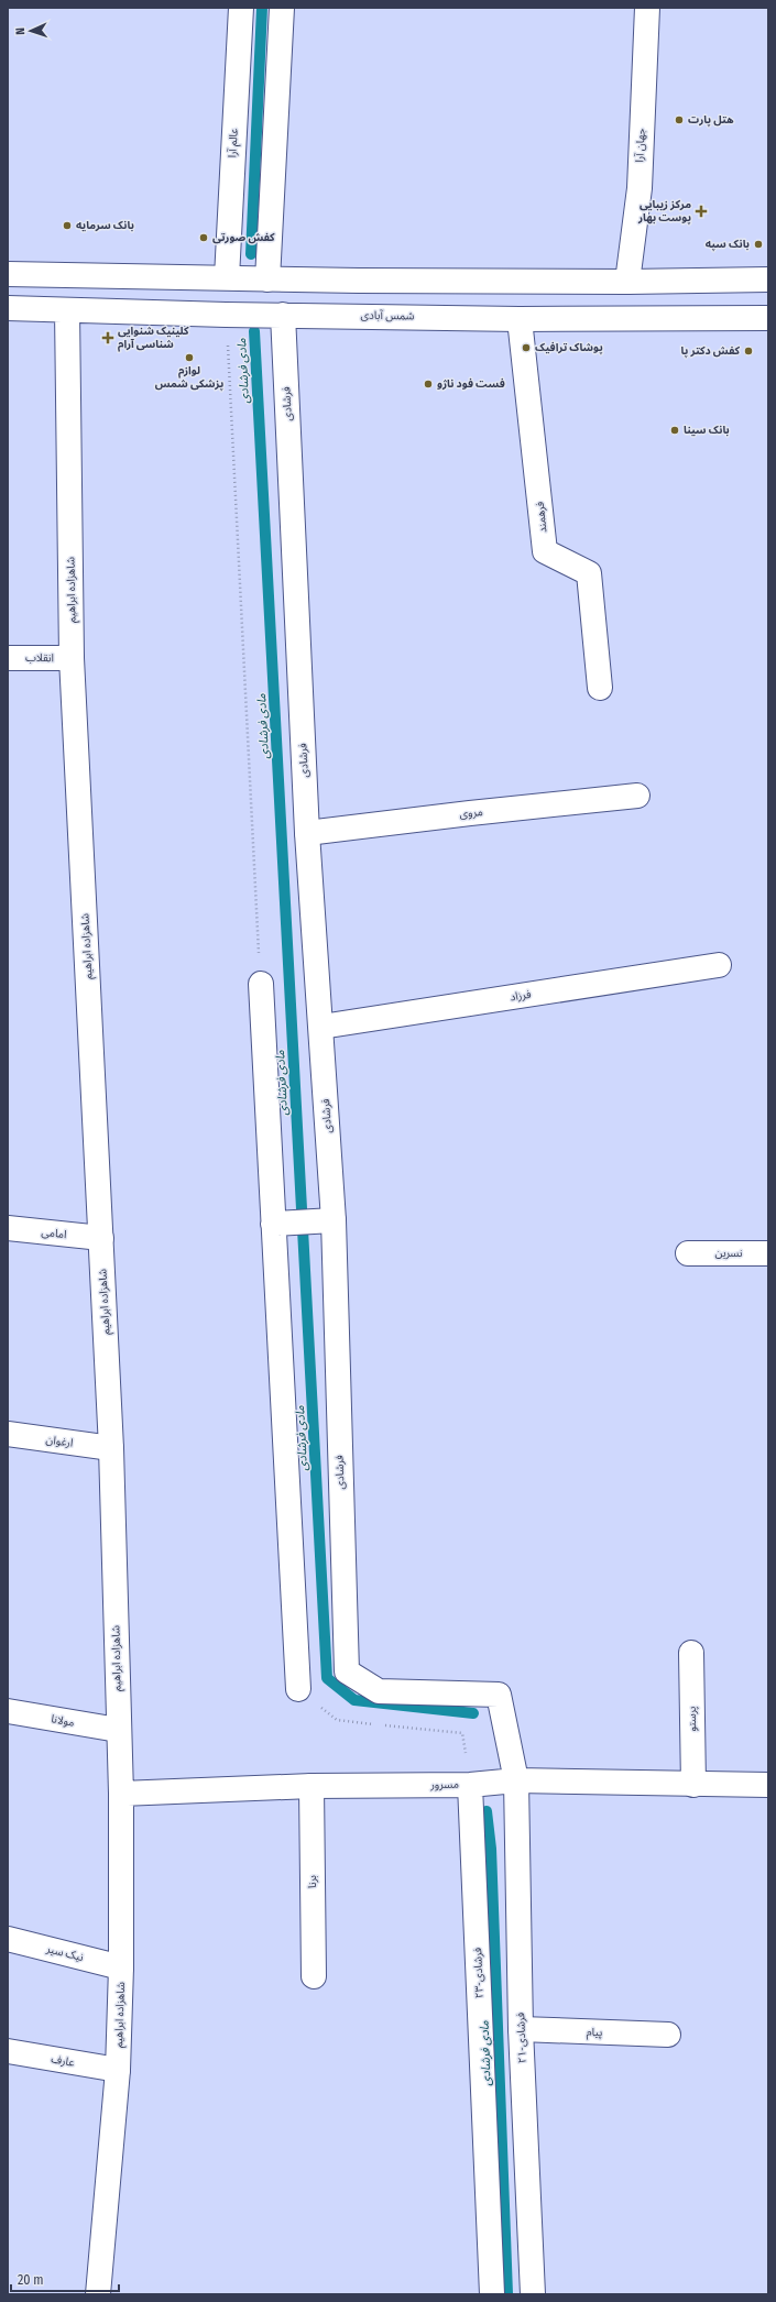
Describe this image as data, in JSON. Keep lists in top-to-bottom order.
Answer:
{
  "streets": {
    "street": [
      "عالم آرا",
      "جهان آرا",
      "شمس آبادی",
      "فرشادی",
      "فرهمند",
      "شاهزاده ابراهیم",
      "انقلاب",
      "مروی",
      "فرزاد",
      "امامی",
      "نسرین",
      "ارغوان",
      "پرستو",
      "مولانا",
      "مسرور",
      "برنا",
      "نیک سیر",
      "۲۳-فرشادی",
      "پیام",
      "۲۱-فرشادی",
      "عارف"
    ]
  },
  "crossings": [
    ["شمس آبادی", "فرشادی"],
    ["شمس آبادی", "فرهمند"],
    ["شمس آبادی", "شاهزاده ابراهیم"],
    ["فرشادی", "مروی"],
    ["فرشادی", "فرزاد"],
    ["فرشادی", "مسرور"],
    ["فرشادی", "۲۱-فرشادی"],
    ["شاهزاده ابراهیم", "انقلاب"],
    ["شاهزاده ابراهیم", "امامی"],
    ["شاهزاده ابراهیم", "ارغوان"],
    ["شاهزاده ابراهیم", "مولانا"],
    ["شاهزاده ابراهیم", "مسرور"],
    ["شاهزاده ابراهیم", "نیک سیر"],
    ["شاهزاده ابراهیم", "عارف"],
    ["پرستو", "مسرور"],
    ["مسرور", "برنا"],
    ["مسرور", "۲۳-فرشادی"],
    ["مسرور", "۲۱-فرشادی"],
    ["پیام", "۲۱-فرشادی"]
  ],
  "water": ["مادی فرشادی"],
  "places": {
    "other": [
      "هتل پارت",
      "بانک سرمایه",
      "کفش صورتی",
      "بانک سپه",
      "پوشاک ترافیک",
      "کفش دکتر پا",
      "لوازم پزشکی شمس",
      "فست فود ناژو",
      "بانک سینا"
    ],
    "health": ["مرکز زیبایی پوست بهار", "کلینیک شنوایی شناسی آرام"]
  },
  "scale_bar": "20 m",
  "north": "left"
}
